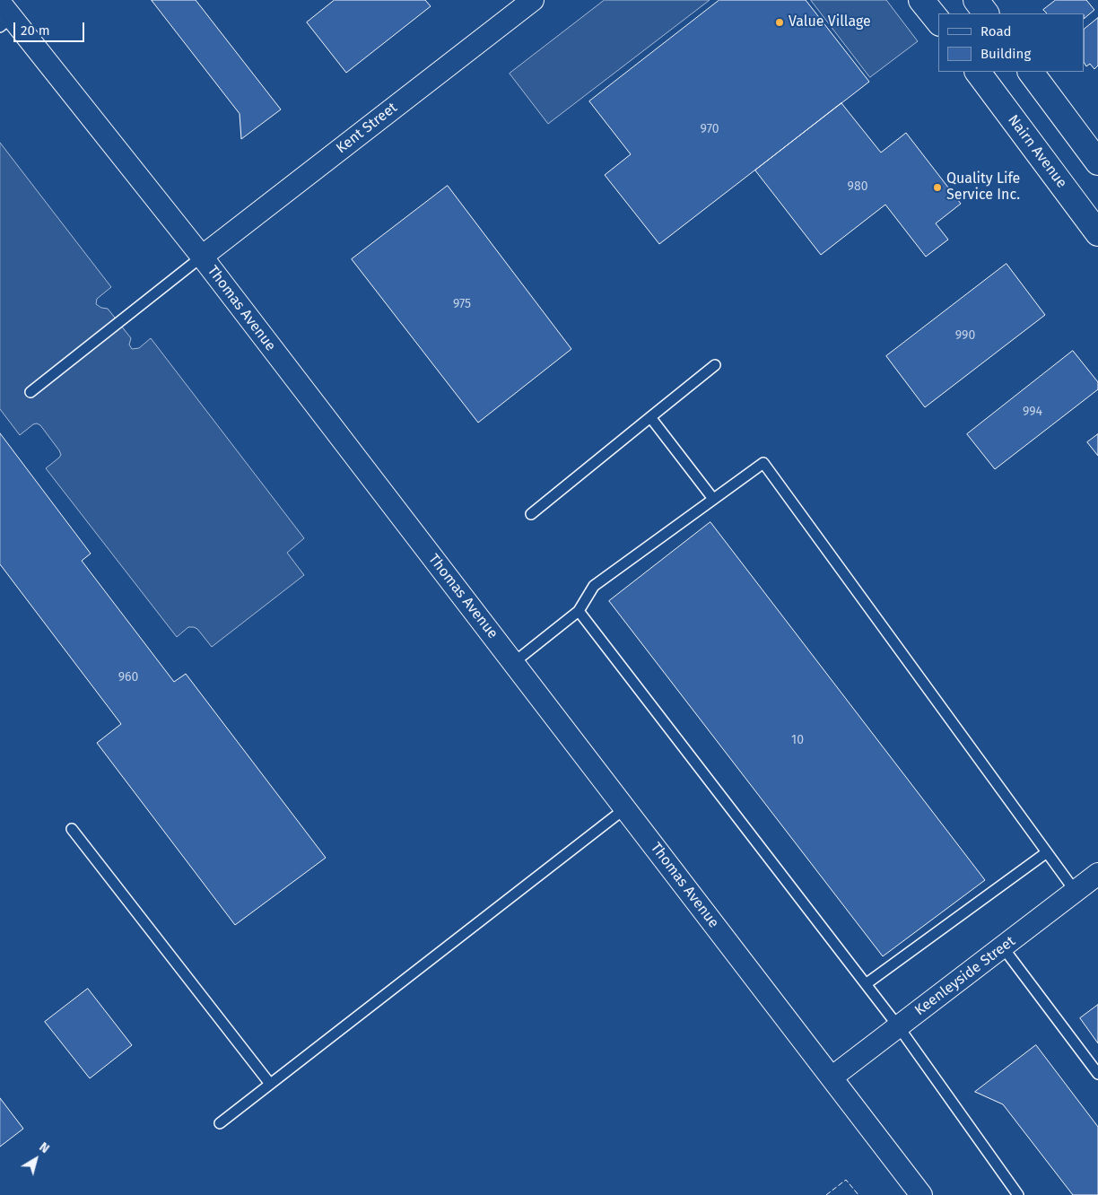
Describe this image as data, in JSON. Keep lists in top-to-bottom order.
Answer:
{
  "streets": {
    "main road": ["Nairn Avenue"],
    "street": ["Kent Street", "Thomas Avenue", "Keenleyside Street"]
  },
  "crossings": [
    ["Kent Street", "Thomas Avenue"],
    ["Thomas Avenue", "Keenleyside Street"]
  ],
  "places": ["Value Village", "Quality Life Service Inc."],
  "house_numbers": [
    "970",
    "980",
    "975",
    "990",
    "994",
    "960",
    "10"
  ],
  "legend": ["Road", "Building"],
  "scale_bar": "20 m",
  "north": "top right"
}
